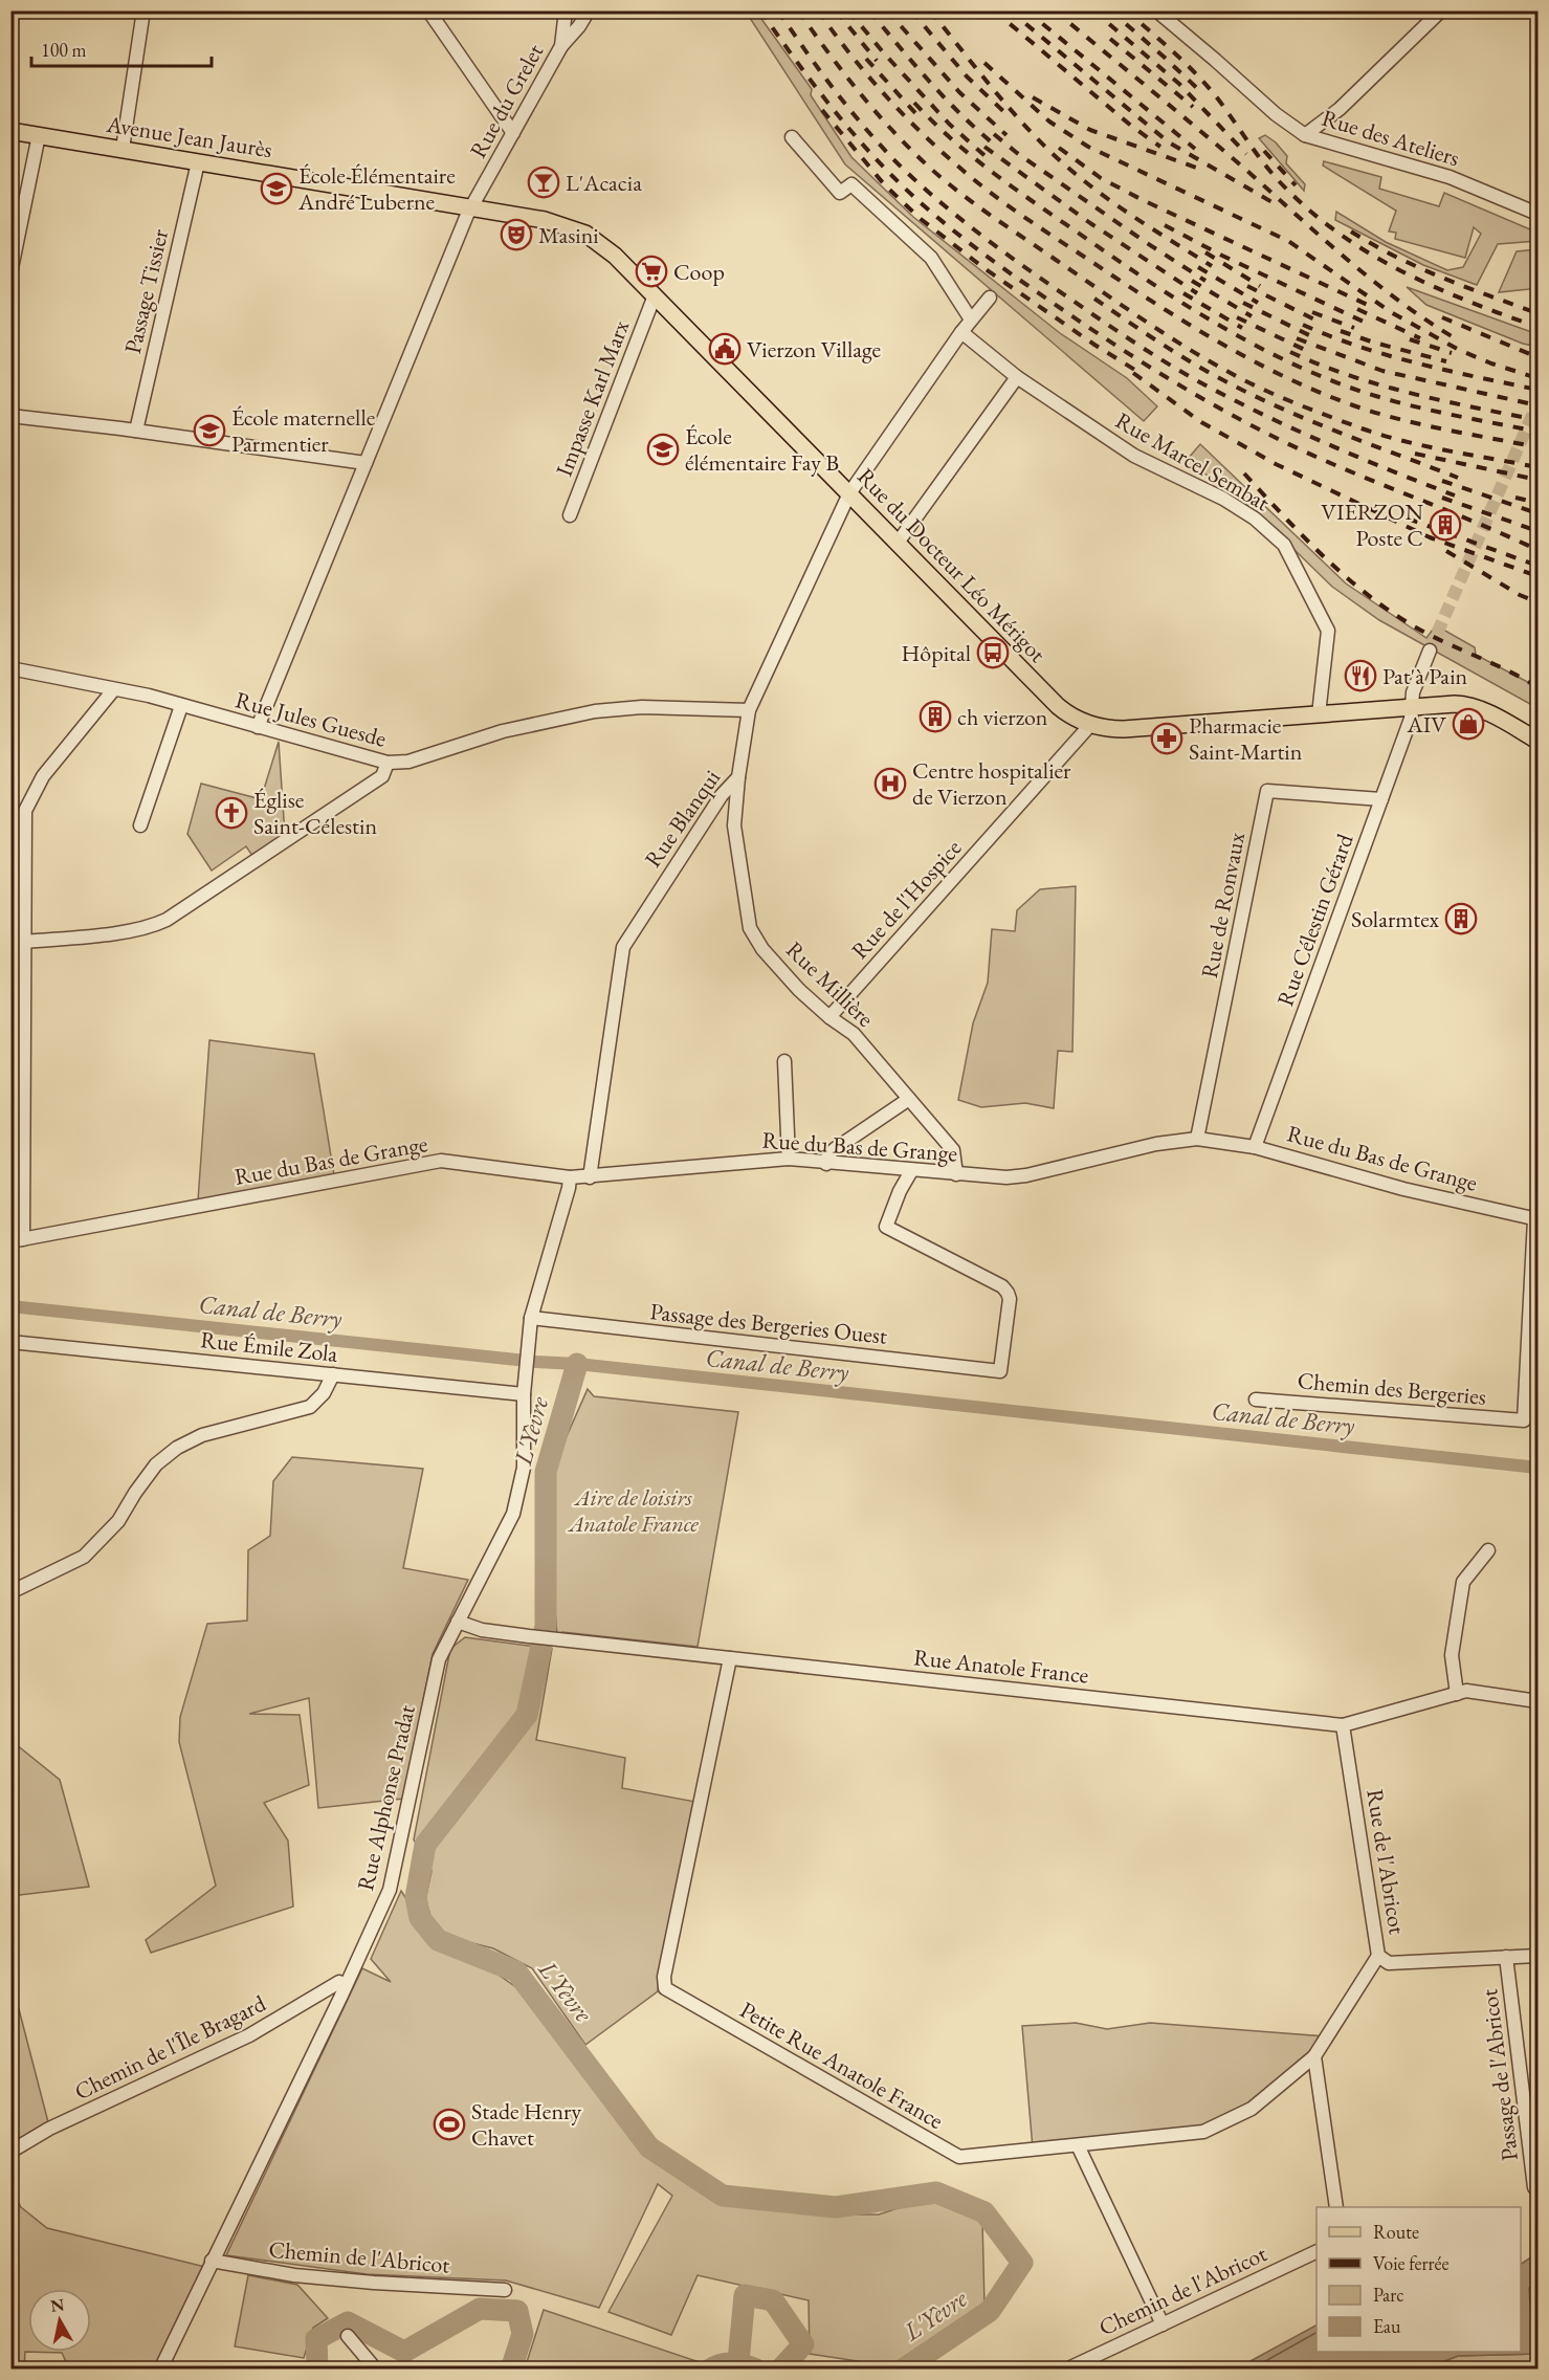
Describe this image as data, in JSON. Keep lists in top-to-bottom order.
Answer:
{
  "streets": {
    "main road": ["Avenue Jean Jaurès", "Rue du Docteur Léo Mérigot"],
    "street": [
      "Rue du Grelet",
      "Rue des Ateliers",
      "Passage Tissier",
      "Impasse Karl Marx",
      "Rue Marcel Sembat",
      "Rue Jules Guesde",
      "Rue Blanqui",
      "Rue de l'Hospice",
      "Rue de Ronvaux",
      "Rue Célestin Gérard",
      "Rue Millière",
      "Rue du Bas de Grange",
      "Passage des Bergeries Ouest",
      "Rue Émile Zola",
      "Chemin des Bergeries",
      "Rue Anatole France",
      "Rue Alphonse Pradat",
      "Rue de l'Abricot",
      "Chemin de l'Île Bragard",
      "Petite Rue Anatole France",
      "Passage de l'Abricot",
      "Chemin de l'Abricot"
    ]
  },
  "crossings": [
    ["Rue du Grelet", "Avenue Jean Jaurès"],
    ["Rue du Grelet", "Rue du Docteur Léo Mérigot"],
    ["Rue du Grelet", "Rue Jules Guesde"],
    ["Avenue Jean Jaurès", "Passage Tissier"],
    ["Avenue Jean Jaurès", "Rue du Docteur Léo Mérigot"],
    ["Impasse Karl Marx", "Rue du Docteur Léo Mérigot"],
    ["Rue Marcel Sembat", "Rue du Docteur Léo Mérigot"],
    ["Rue du Docteur Léo Mérigot", "Rue Blanqui"],
    ["Rue du Docteur Léo Mérigot", "Rue de l'Hospice"],
    ["Rue du Docteur Léo Mérigot", "Rue Célestin Gérard"],
    ["Rue Jules Guesde", "Rue Blanqui"],
    ["Rue Blanqui", "Rue Millière"],
    ["Rue Blanqui", "Rue du Bas de Grange"],
    ["Rue de l'Hospice", "Rue Millière"],
    ["Rue de Ronvaux", "Rue Célestin Gérard"],
    ["Rue de Ronvaux", "Rue du Bas de Grange"],
    ["Rue Célestin Gérard", "Rue du Bas de Grange"],
    ["Rue Millière", "Rue du Bas de Grange"],
    ["Rue du Bas de Grange", "Passage des Bergeries Ouest"],
    ["Rue du Bas de Grange", "Chemin des Bergeries"],
    ["Rue du Bas de Grange", "Rue Alphonse Pradat"],
    ["Passage des Bergeries Ouest", "Rue Alphonse Pradat"],
    ["Rue Émile Zola", "Rue Alphonse Pradat"],
    ["Rue Anatole France", "Rue Alphonse Pradat"],
    ["Rue Anatole France", "Rue de l'Abricot"],
    ["Rue Anatole France", "Petite Rue Anatole France"],
    ["Rue Alphonse Pradat", "Chemin de l'Île Bragard"],
    ["Rue Alphonse Pradat", "Chemin de l'Abricot"],
    ["Rue de l'Abricot", "Passage de l'Abricot"]
  ],
  "water": ["Canal de Berry", "L'Yèvre"],
  "parks": ["Aire de loisirs Anatole France"],
  "places": {
    "bar": ["L'Acacia"],
    "school or university": ["École Élémentaire André Luberne", "École maternelle Parmentier", "École élémentaire Fay B"],
    "theatre": ["Masini"],
    "supermarket": ["Coop"],
    "public building": ["Vierzon Village"],
    "building": ["VIERZON Poste C", "ch vierzon", "Solarmtex"],
    "bus stop": ["Hôpital"],
    "restaurant": ["Pat'à Pain"],
    "shop": ["AIV"],
    "pharmacy": ["Pharmacie Saint-Martin"],
    "hospital": ["Centre hospitalier de Vierzon"],
    "church": ["Église Saint-Célestin"],
    "sports": ["Stade Henry Chavet"]
  },
  "legend": [
    "Route",
    "Voie ferrée",
    "Parc",
    "Eau"
  ],
  "scale_bar": "100 m",
  "north": "top"
}
